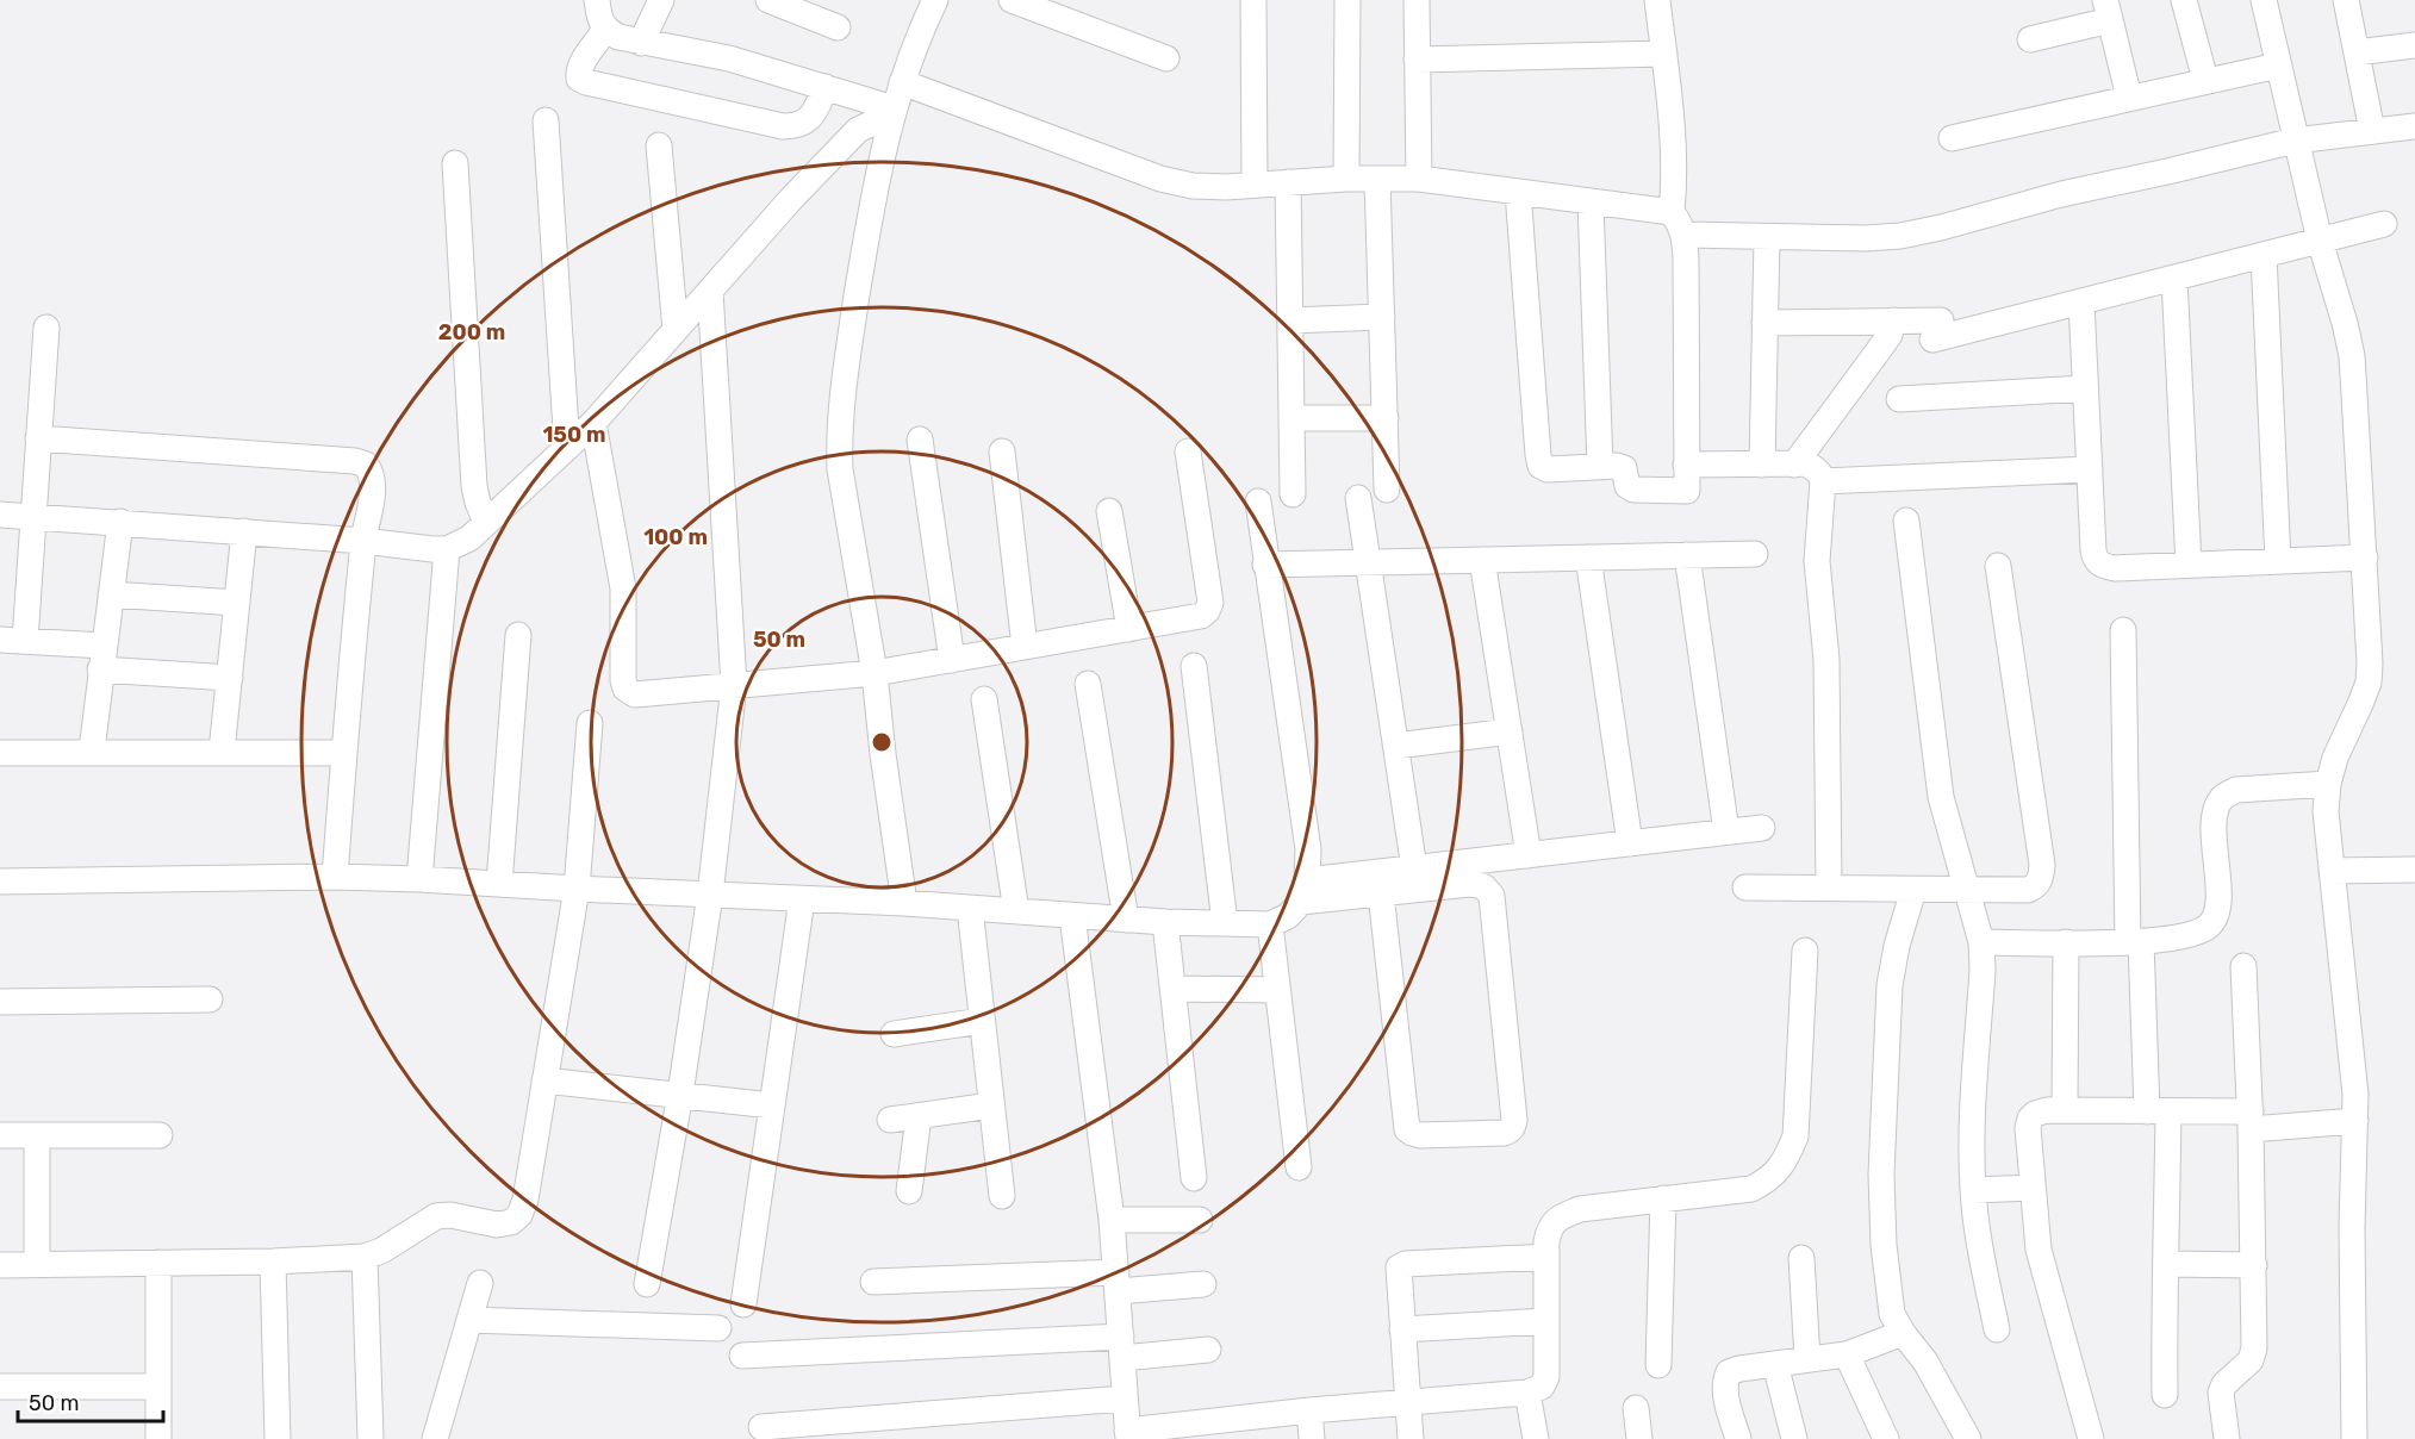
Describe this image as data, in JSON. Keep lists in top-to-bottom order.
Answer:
{
  "scale_bar": "50 m",
  "rings": [
    "200 m",
    "150 m",
    "100 m",
    "50 m"
  ]
}
